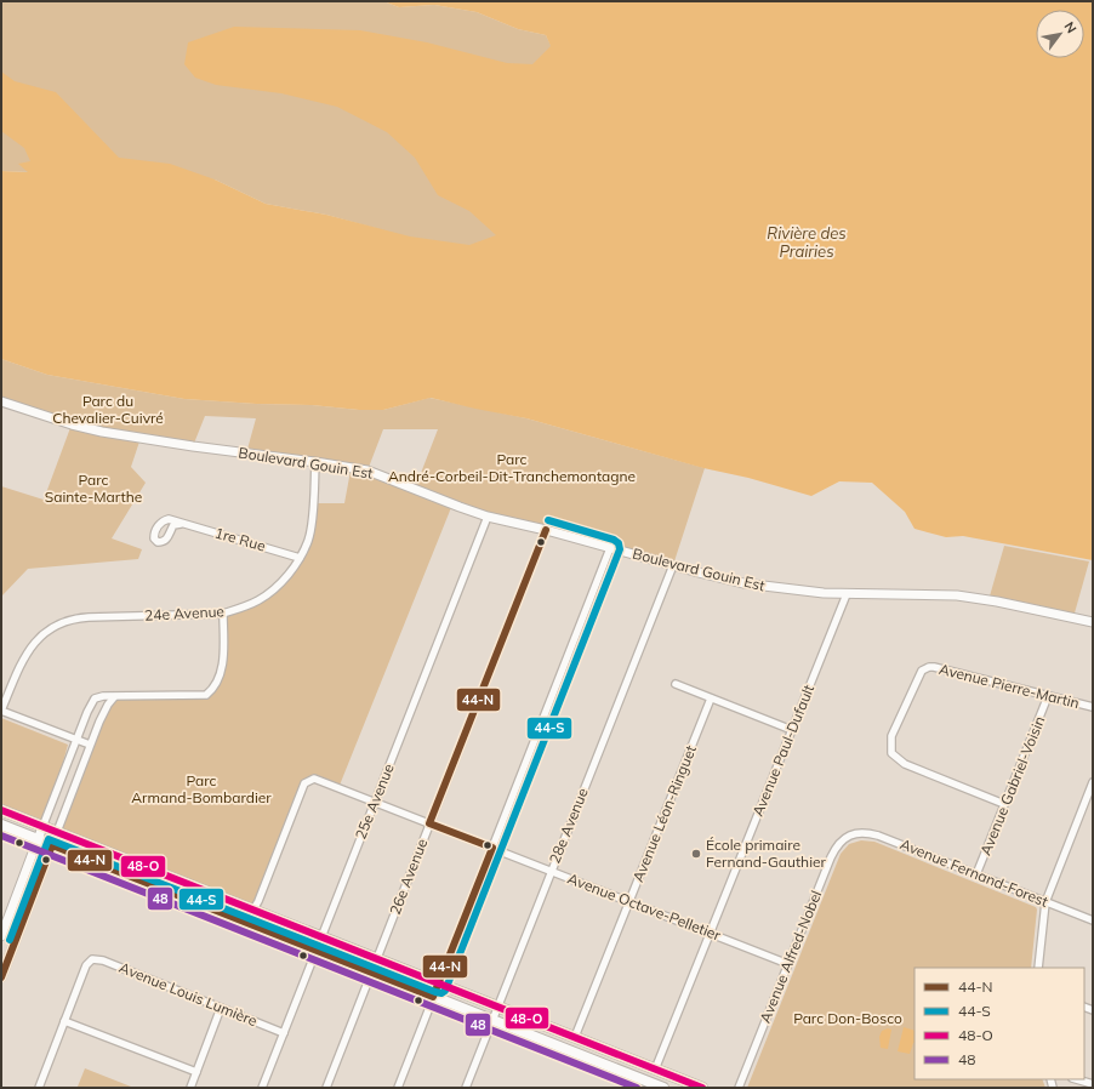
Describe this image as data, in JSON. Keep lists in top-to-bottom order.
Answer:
{
  "streets": {
    "street": [
      "Boulevard Gouin Est",
      "1re Rue",
      "24e Avenue",
      "Avenue Pierre-Martin",
      "Avenue Paul-Dufault",
      "Avenue Gabriel-Voisin",
      "25e Avenue",
      "Avenue Léon-Ringuet",
      "28e Avenue",
      "Avenue Fernand-Forest",
      "26e Avenue",
      "Avenue Octave-Pelletier",
      "Avenue Alfred-Nobel",
      "Avenue Louis Lumière"
    ]
  },
  "crossings": [
    ["Boulevard Gouin Est", "24e Avenue"],
    ["Boulevard Gouin Est", "Avenue Paul-Dufault"],
    ["Boulevard Gouin Est", "25e Avenue"],
    ["Boulevard Gouin Est", "28e Avenue"],
    ["Boulevard Gouin Est", "26e Avenue"],
    ["1re Rue", "24e Avenue"],
    ["Avenue Pierre-Martin", "Avenue Gabriel-Voisin"],
    ["Avenue Paul-Dufault", "Avenue Octave-Pelletier"],
    ["Avenue Gabriel-Voisin", "Avenue Fernand-Forest"],
    ["25e Avenue", "Avenue Octave-Pelletier"],
    ["25e Avenue", "Avenue Louis Lumière"],
    ["Avenue Léon-Ringuet", "Avenue Octave-Pelletier"],
    ["28e Avenue", "Avenue Octave-Pelletier"],
    ["Avenue Fernand-Forest", "Avenue Alfred-Nobel"],
    ["26e Avenue", "Avenue Octave-Pelletier"],
    ["Avenue Octave-Pelletier", "Avenue Alfred-Nobel"]
  ],
  "water": ["Rivière des Prairies"],
  "parks": [
    "Parc du Chevalier-Cuivré",
    "Parc André-Corbeil-Dit-Tranchemontagne",
    "Parc Sainte-Marthe",
    "Parc Armand-Bombardier",
    "Parc Don-Bosco"
  ],
  "places": ["École primaire Fernand-Gauthier"],
  "lines": [
    "transit line 44-S",
    "transit line 44-N",
    "transit line 48-O",
    "transit line 48"
  ],
  "legend": [
    "44-N",
    "44-S",
    "48-O",
    "48"
  ],
  "north": "top right"
}
